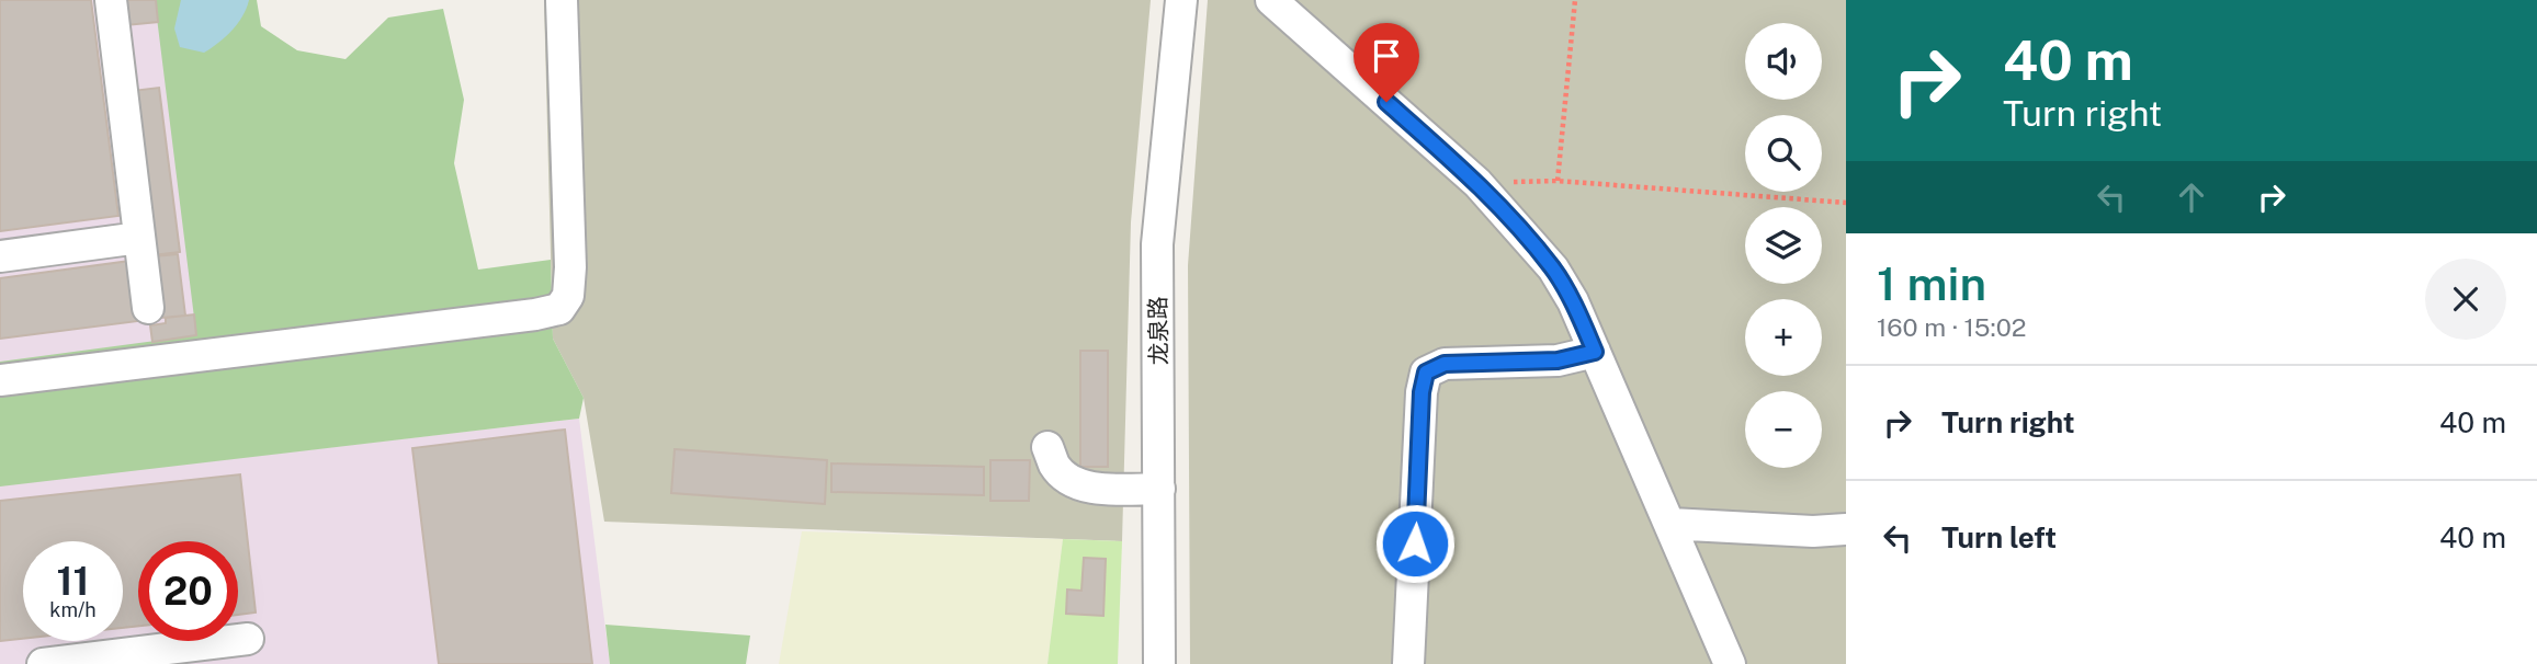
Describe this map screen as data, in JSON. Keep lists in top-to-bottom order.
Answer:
{
  "streets": {
    "street": ["龙泉路"]
  },
  "page": {
    "turn": ["40 m", "Turn right"],
    "map_buttons": ["+", "−"],
    "heading": ["1 min", "160 m · 15:02"],
    "list": [
      {
        "name": "Turn right",
        "value": "40 m"
      },
      {
        "name": "Turn left",
        "value": "40 m"
      }
    ],
    "speed": "11 km/h",
    "limit": "20"
  }
}
